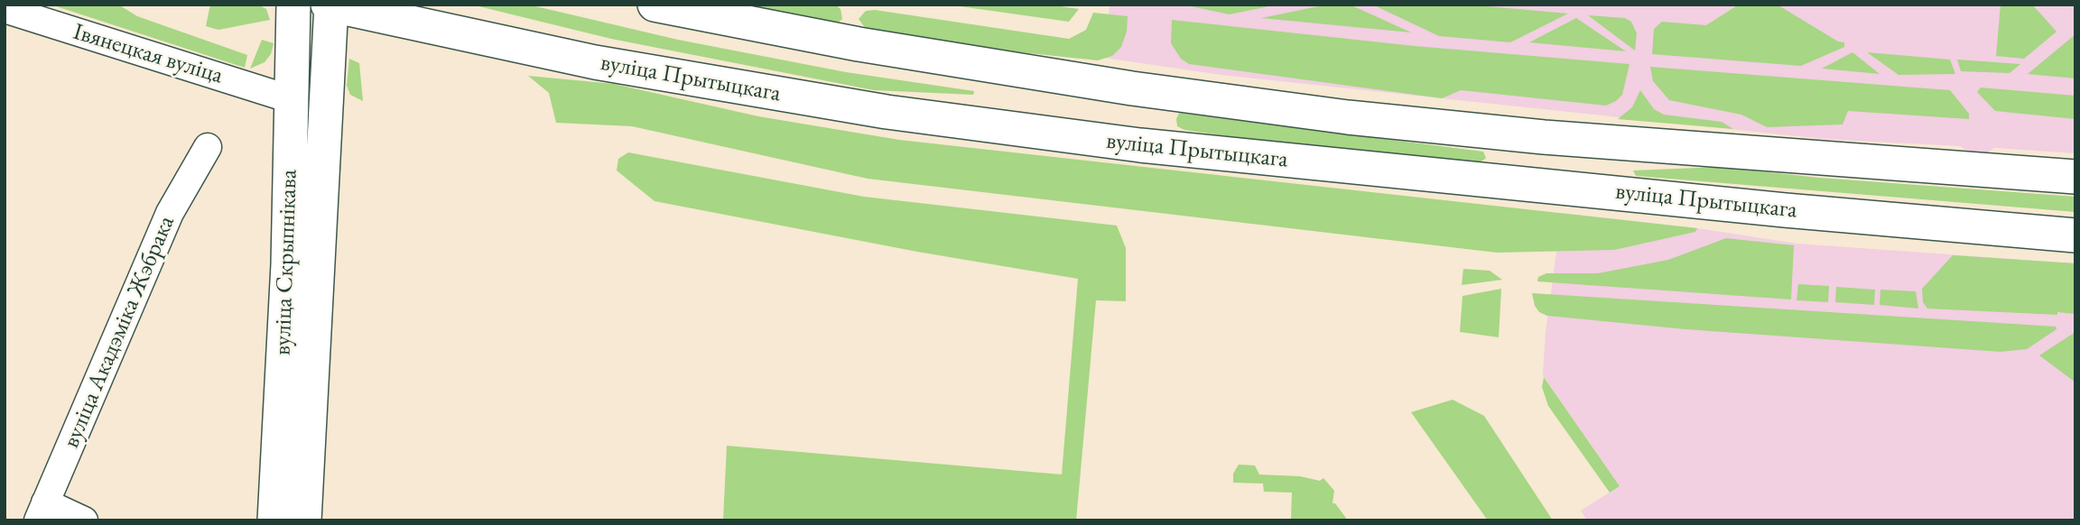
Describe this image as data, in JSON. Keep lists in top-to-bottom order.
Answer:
{
  "streets": {
    "main road": ["вуліца Прытыцкага", "вуліца Скрыпнікава"],
    "street": ["Івянецкая вуліца", "вуліца Акадэміка Жэбрака"]
  },
  "crossings": [
    ["Івянецкая вуліца", "вуліца Скрыпнікава"],
    ["вуліца Прытыцкага", "вуліца Скрыпнікава"]
  ]
}
